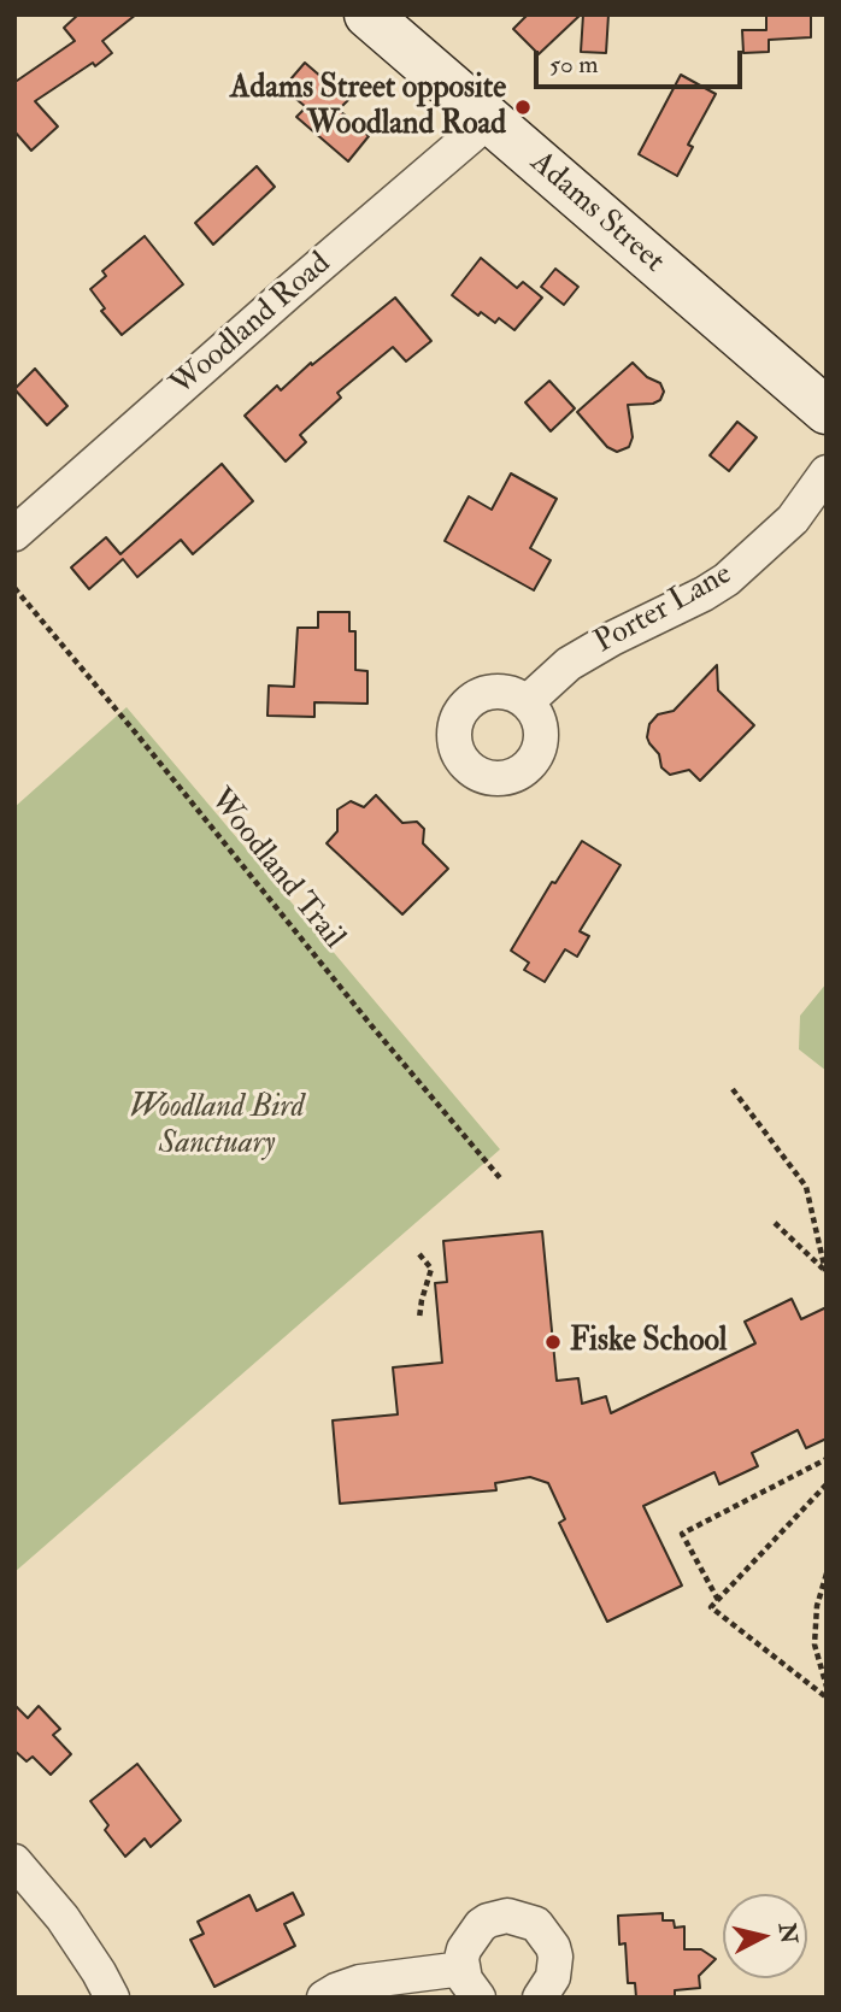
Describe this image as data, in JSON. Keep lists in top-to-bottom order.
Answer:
{
  "streets": {
    "main road": ["Adams Street"],
    "street": ["Woodland Road", "Porter Lane"],
    "path": ["Woodland Trail"]
  },
  "crossings": [
    ["Adams Street", "Woodland Road"]
  ],
  "parks": ["Woodland Bird Sanctuary"],
  "places": ["Adams Street opposite Woodland Road", "Fiske School"],
  "scale_bar": "50 m",
  "north": "right"
}
